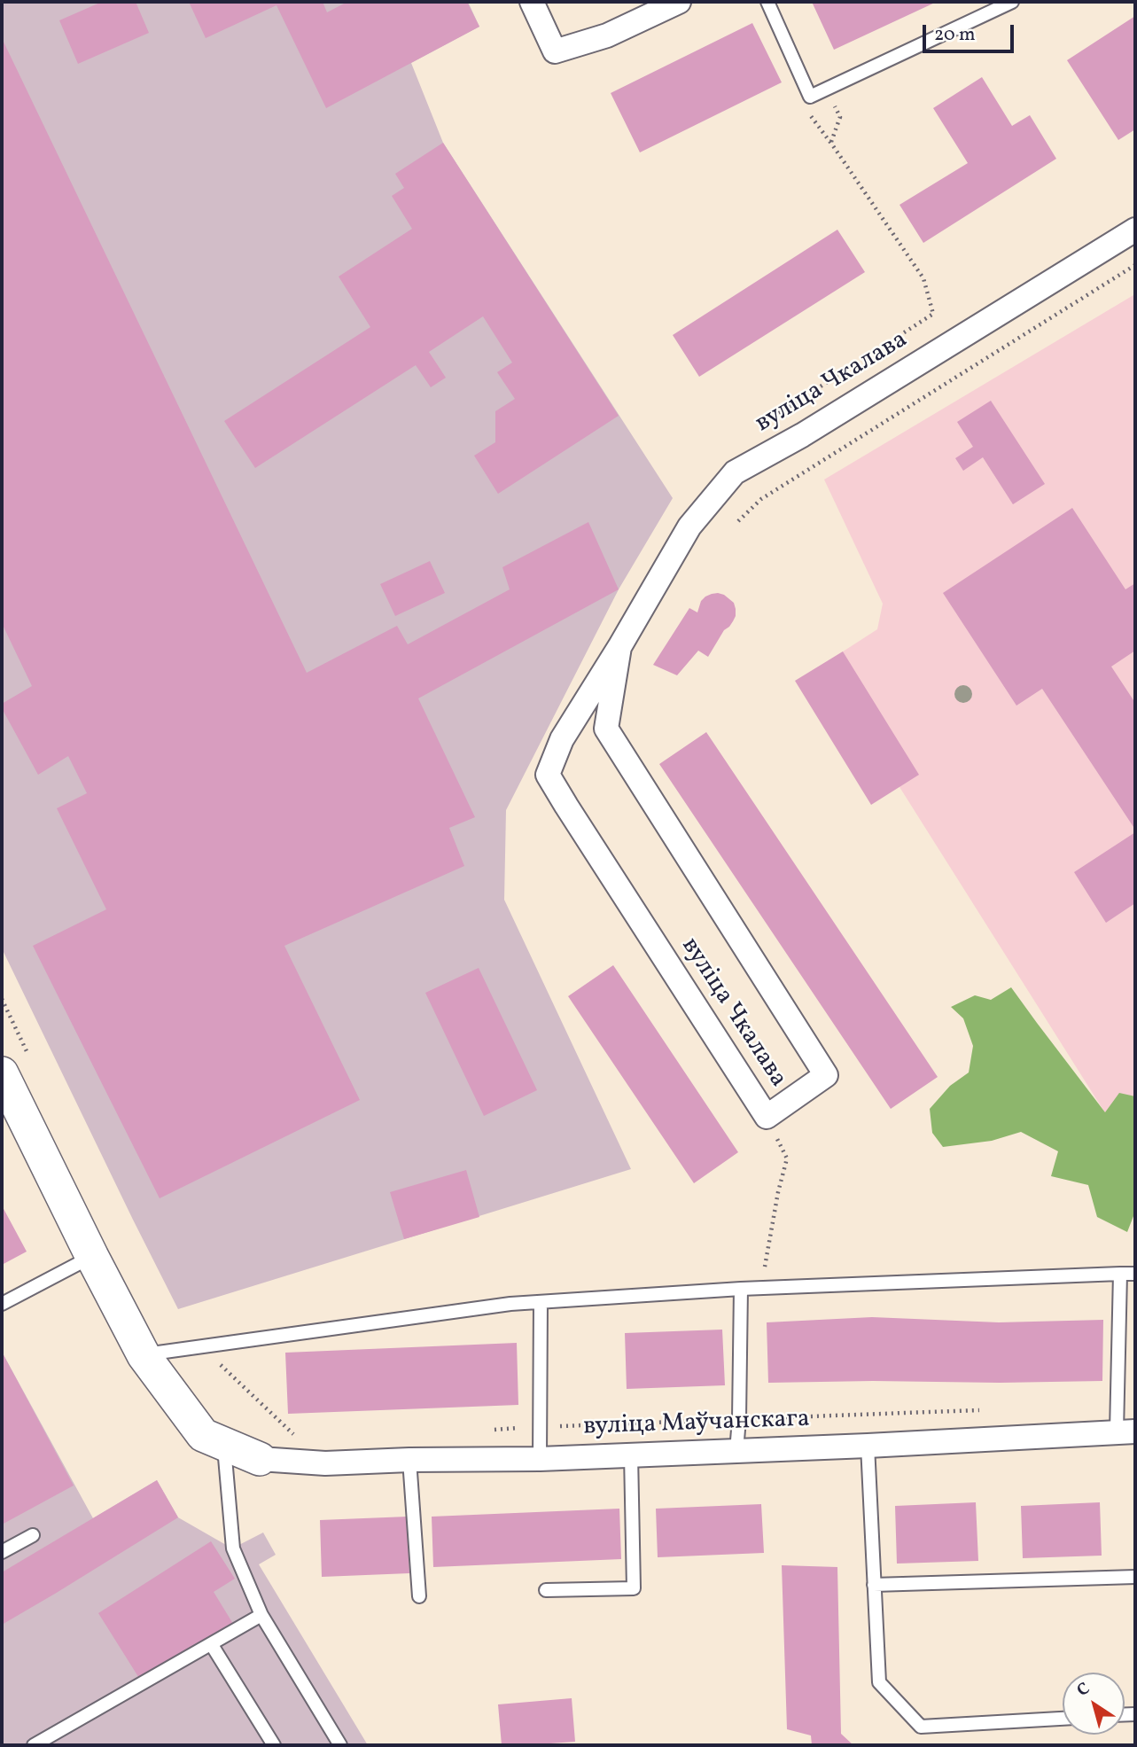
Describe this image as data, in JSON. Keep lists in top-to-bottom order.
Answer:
{
  "streets": {
    "street": ["вуліца Чкалава", "вуліца Маўчанскага"]
  },
  "scale_bar": "20 m",
  "north": "top left"
}
